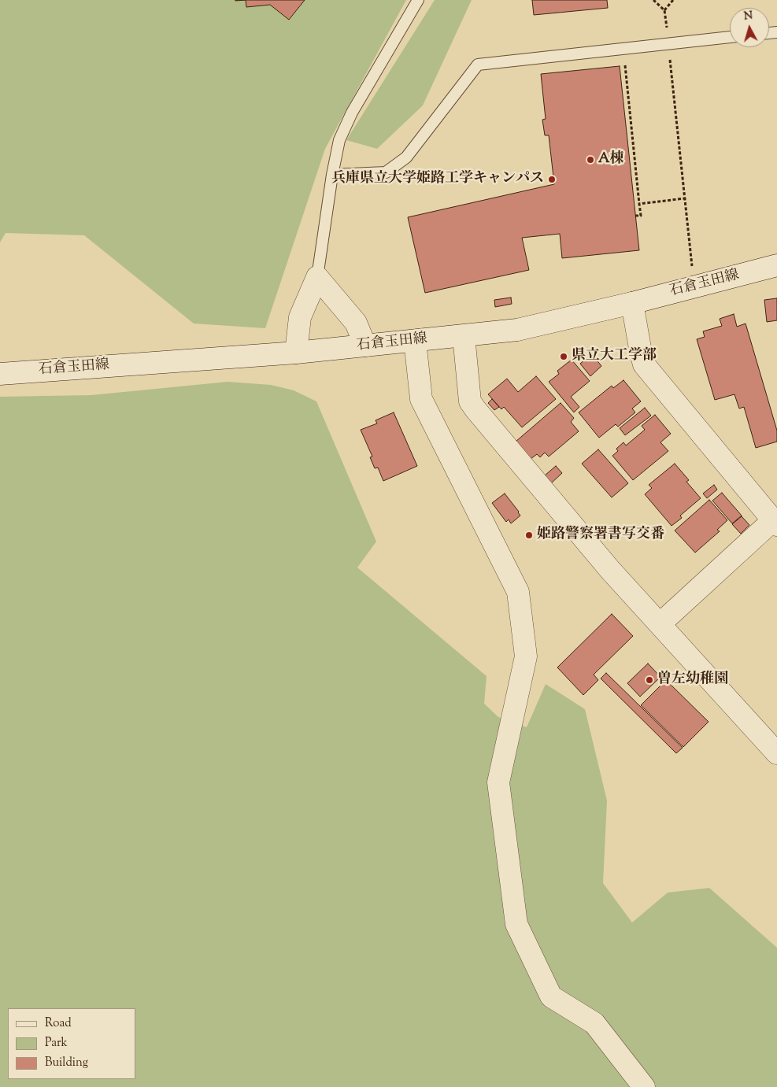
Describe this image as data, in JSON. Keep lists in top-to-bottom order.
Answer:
{
  "streets": {
    "street": ["石倉玉田線"]
  },
  "places": [
    "A棟",
    "兵庫県立大学姫路工学キャンパス",
    "県立大工学部",
    "姫路警察署書写交番",
    "曽左幼稚園"
  ],
  "legend": ["Road", "Park", "Building"],
  "north": "top"
}
